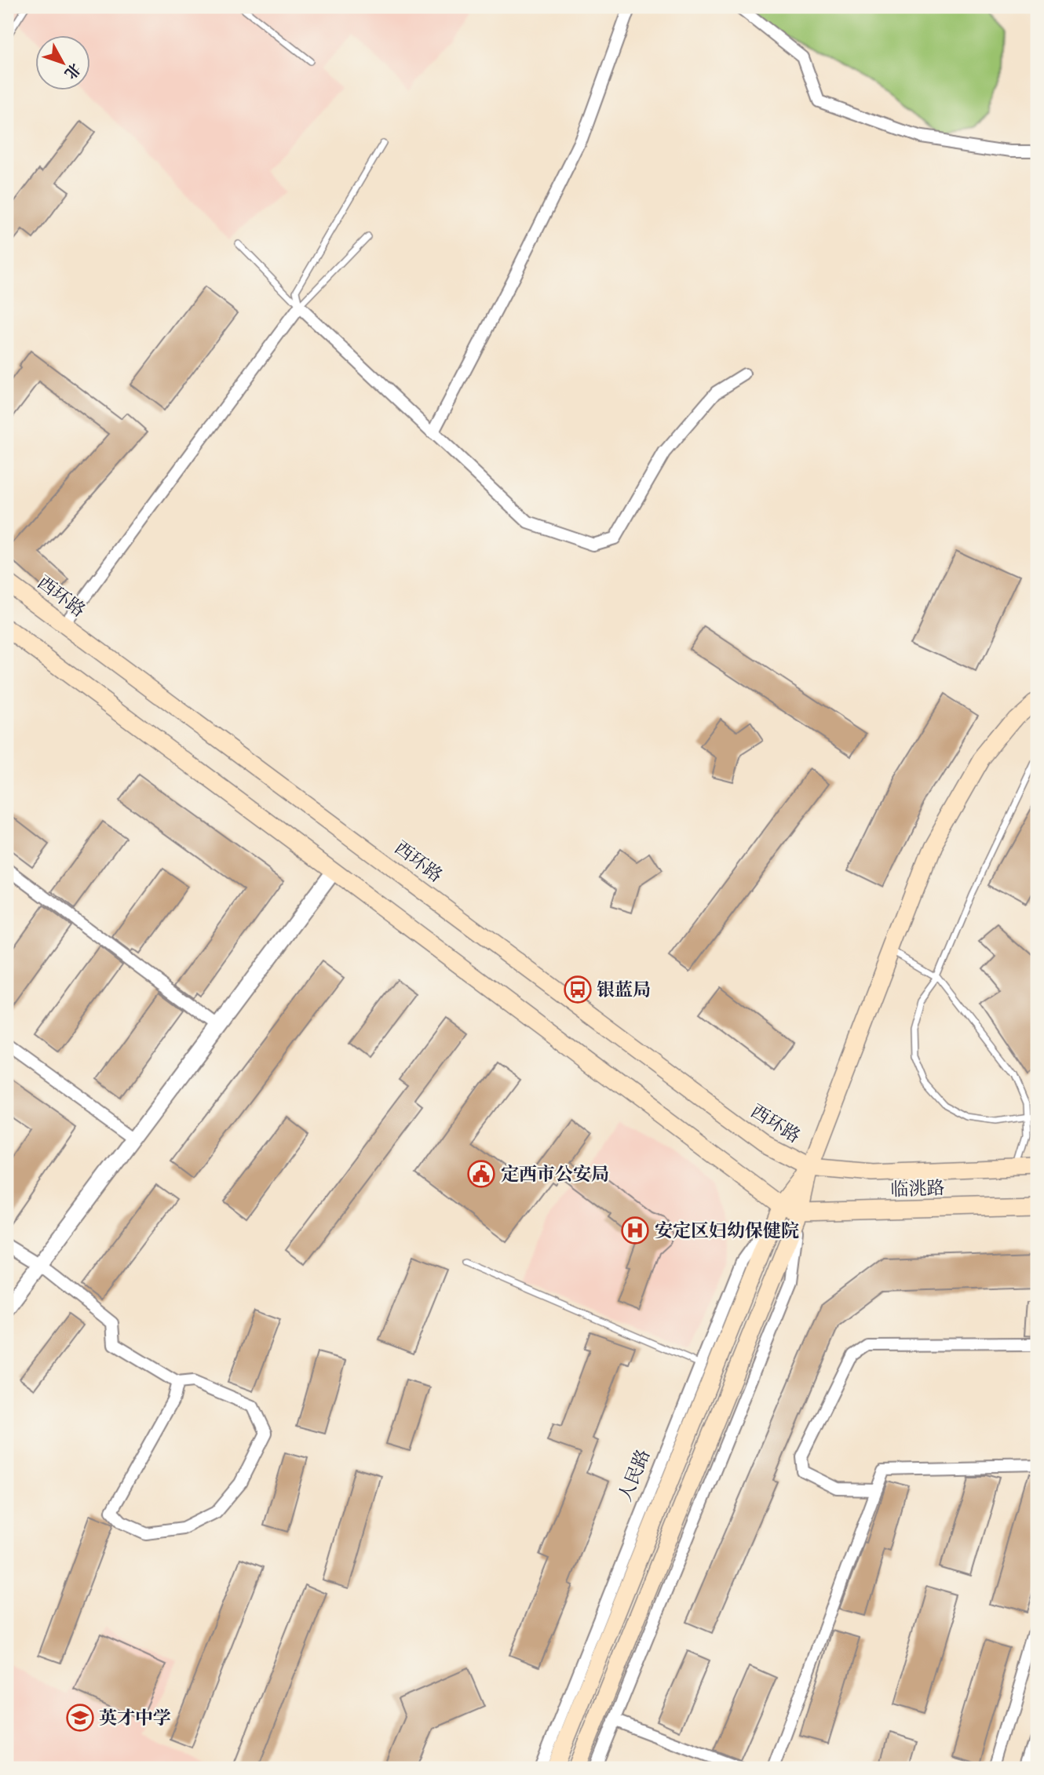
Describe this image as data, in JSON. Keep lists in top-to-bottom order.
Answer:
{
  "streets": {
    "main road": ["西环路", "临洮路", "人民路"]
  },
  "crossings": [
    ["西环路", "临洮路"],
    ["西环路", "人民路"],
    ["临洮路", "人民路"]
  ],
  "places": {
    "bus stop": ["银蓝局"],
    "public building": ["定西市公安局"],
    "hospital": ["安定区妇幼保健院"],
    "school or university": ["英才中学"]
  },
  "north": "bottom right"
}
